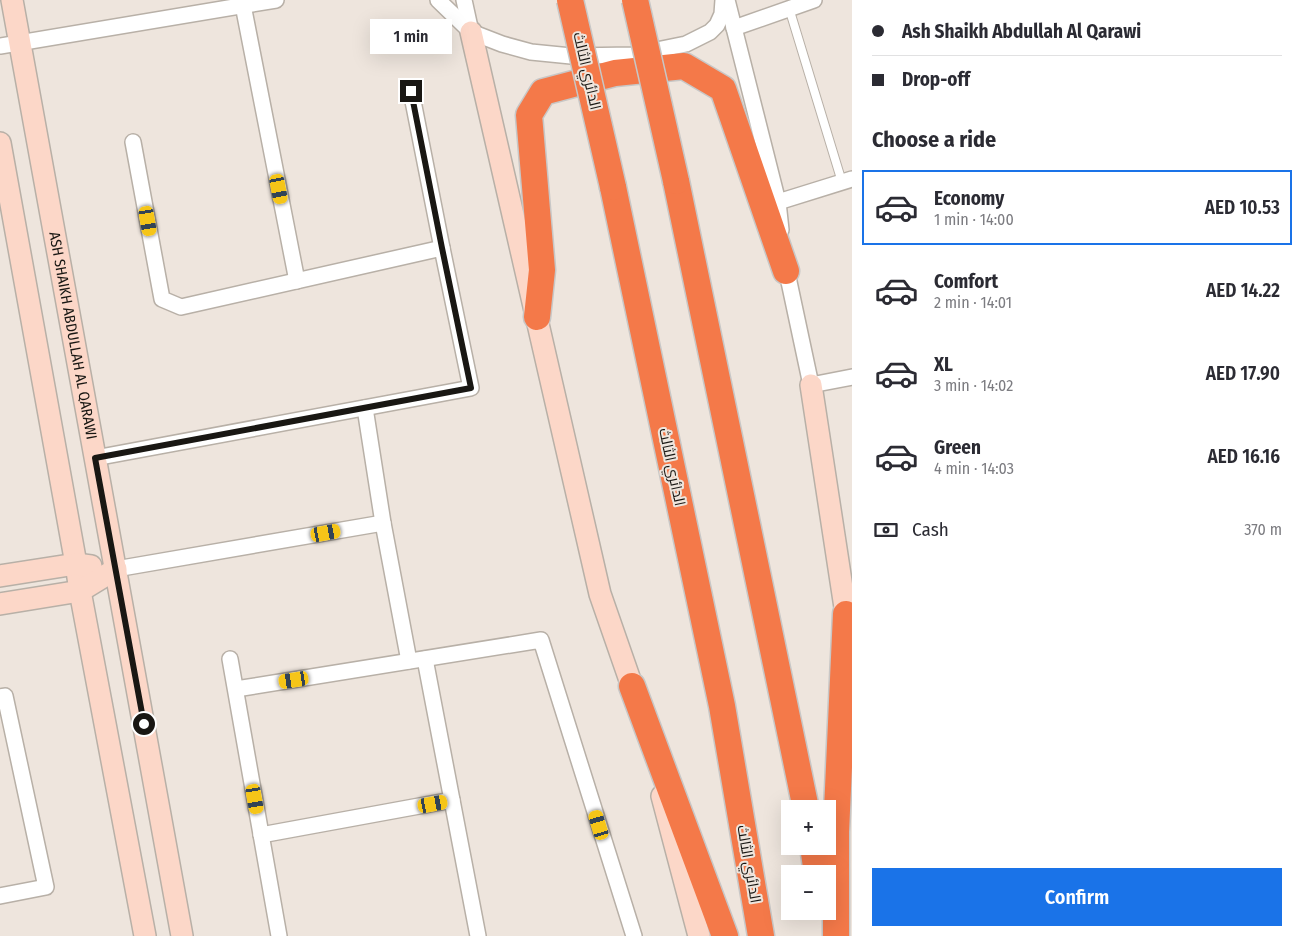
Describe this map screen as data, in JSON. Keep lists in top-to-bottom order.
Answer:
{
  "streets": {
    "highway": ["الدائري الثالث"],
    "street": ["ASH SHAIKH ABDULLAH AL QARAWI"]
  },
  "page": {
    "banner": ["Ash Shaikh Abdullah Al Qarawi", "Drop-off"],
    "bubble": "1 min",
    "heading": "Choose a ride",
    "list": [
      {
        "name": "Economy",
        "note": "1 min · 14:00",
        "value": "AED 10.53"
      },
      {
        "name": "Comfort",
        "note": "2 min · 14:01",
        "value": "AED 14.22"
      },
      {
        "name": "XL",
        "note": "3 min · 14:02",
        "value": "AED 17.90"
      },
      {
        "name": "Green",
        "note": "4 min · 14:03",
        "value": "AED 16.16"
      }
    ],
    "pay": ["Cash", "370 m"],
    "map_buttons": ["+", "−"],
    "buttons": "Confirm"
  }
}
